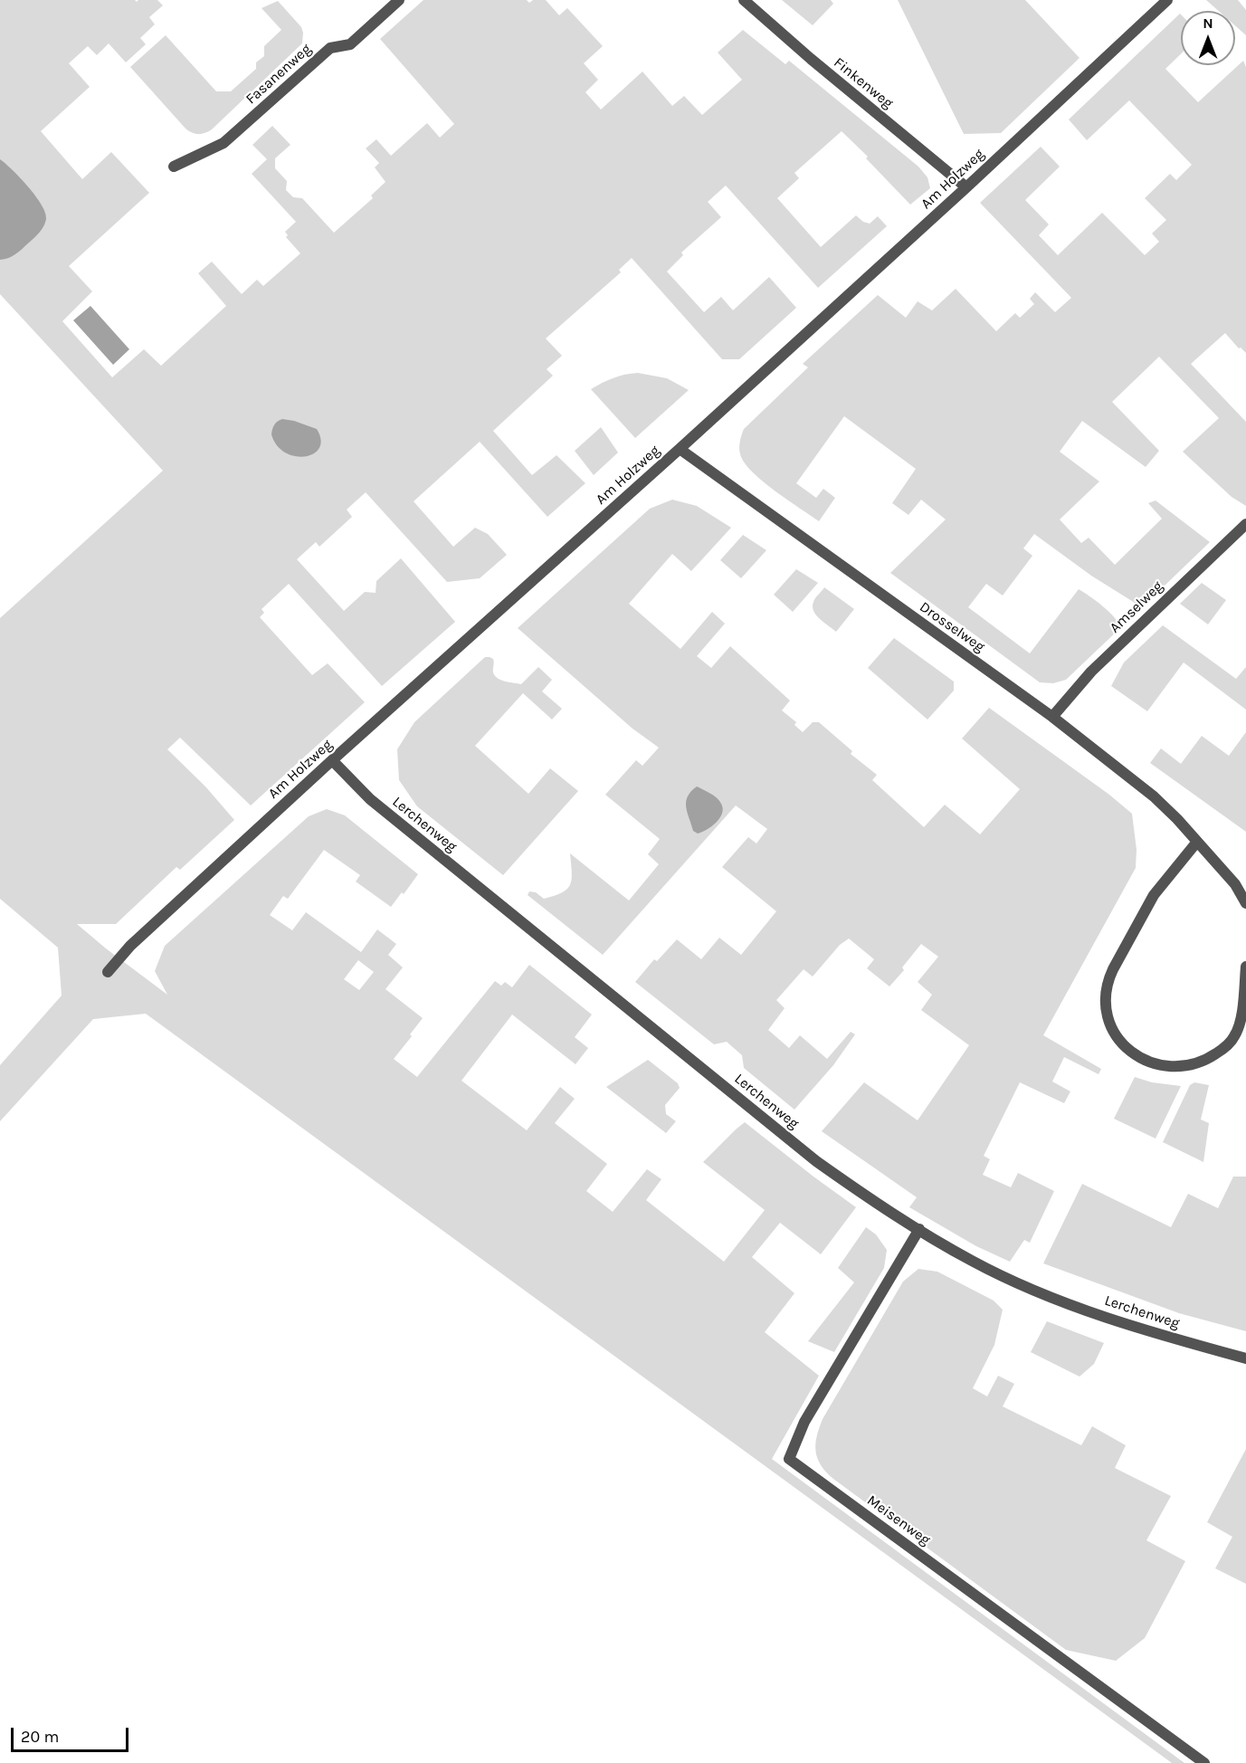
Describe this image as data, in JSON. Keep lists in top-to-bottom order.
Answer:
{
  "streets": {
    "street": [
      "Fasanenweg",
      "Finkenweg",
      "Am Holzweg",
      "Amselweg",
      "Drosselweg",
      "Lerchenweg",
      "Meisenweg"
    ]
  },
  "crossings": [
    ["Finkenweg", "Am Holzweg"],
    ["Am Holzweg", "Drosselweg"],
    ["Am Holzweg", "Lerchenweg"],
    ["Amselweg", "Drosselweg"],
    ["Lerchenweg", "Meisenweg"]
  ],
  "scale_bar": "20 m",
  "north": "top"
}
